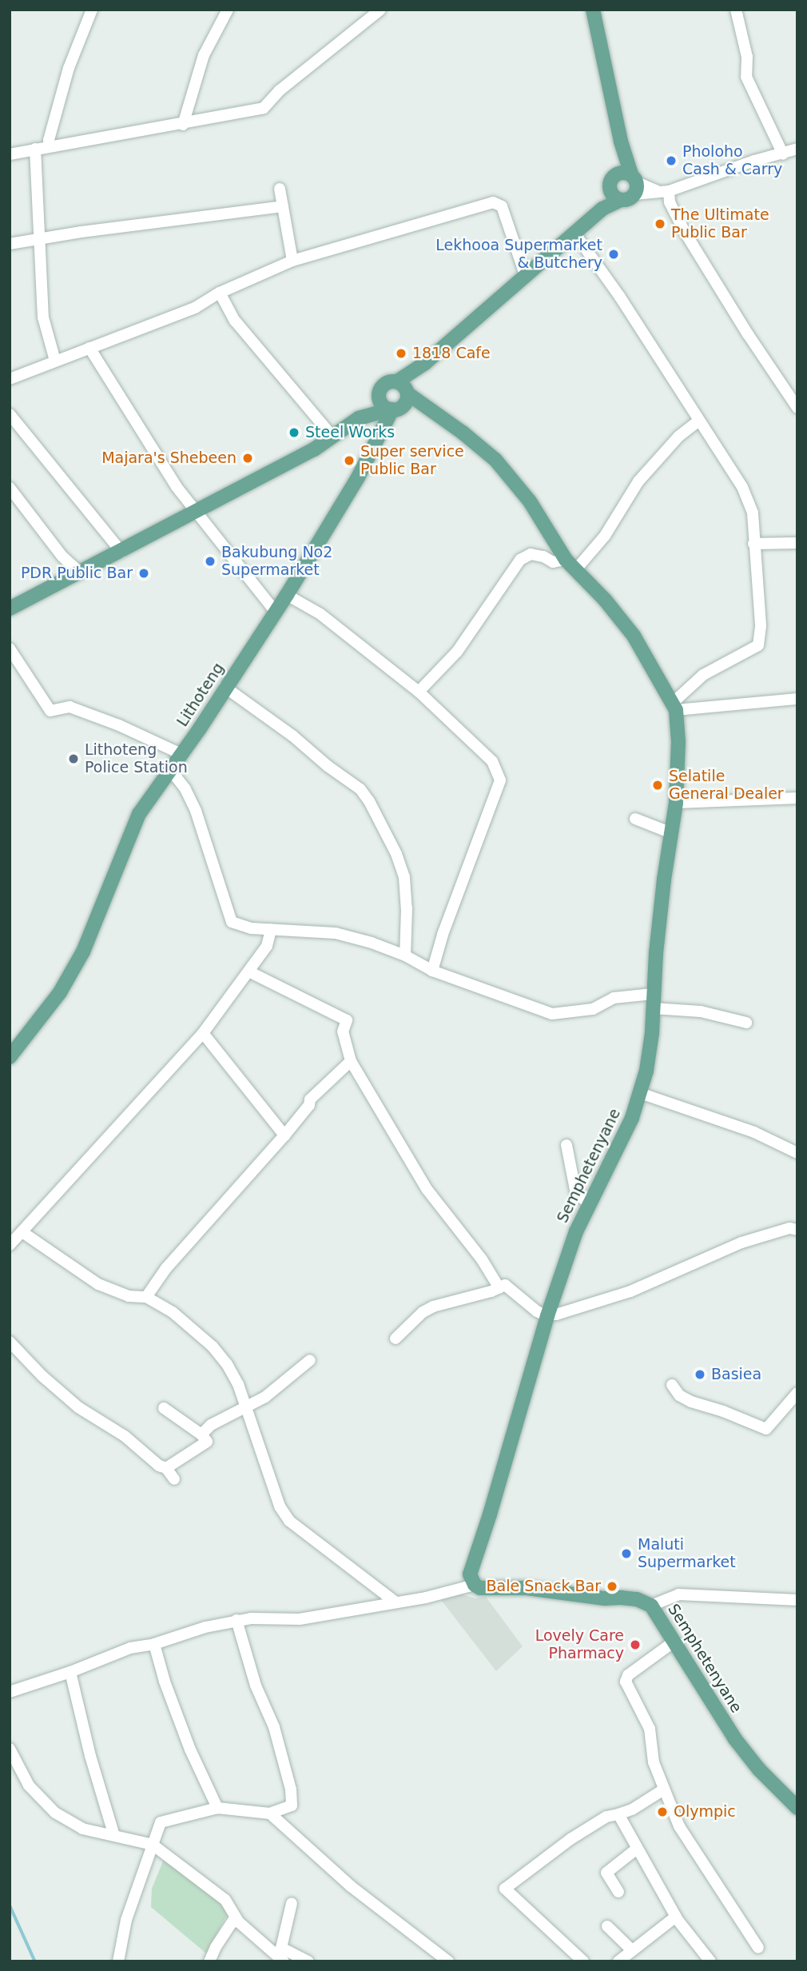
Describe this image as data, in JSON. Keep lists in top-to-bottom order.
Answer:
{
  "streets": {
    "main road": ["Lithoteng", "Semphetenyane"]
  },
  "crossings": [
    ["Lithoteng", "Semphetenyane"]
  ],
  "places": [
    "Pholoho Cash & Carry",
    "The Ultimate Public Bar",
    "Lekhooa Supermarket & Butchery",
    "1818 Cafe",
    "Steel Works",
    "Majara's Shebeen",
    "Super service Public Bar",
    "Bakubung No2 Supermarket",
    "PDR Public Bar",
    "Lithoteng Police Station",
    "Selatile General Dealer",
    "Basiea",
    "Maluti Supermarket",
    "Bale Snack Bar",
    "Lovely Care Pharmacy",
    "Olympic"
  ]
}
